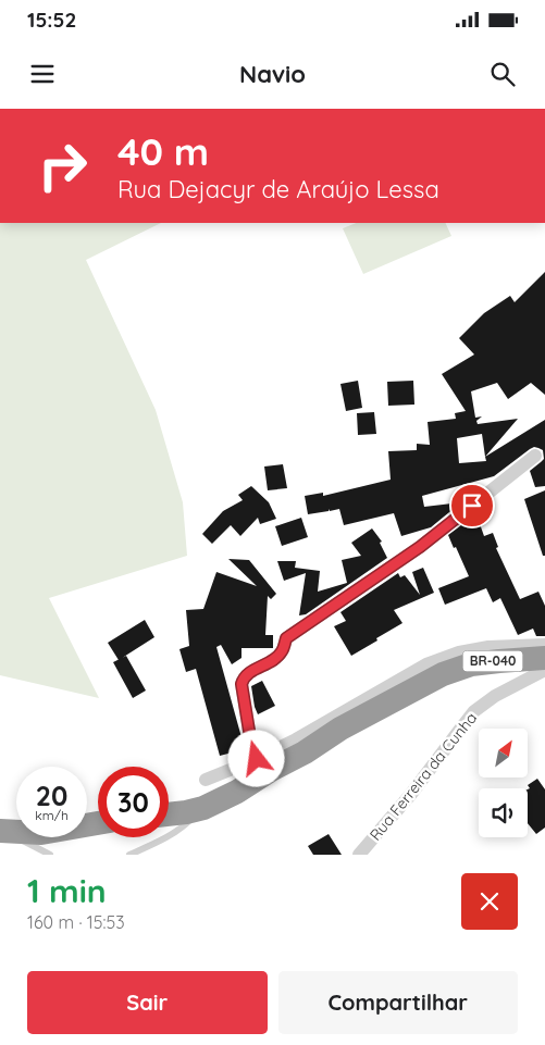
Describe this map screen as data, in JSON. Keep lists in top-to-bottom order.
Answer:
{
  "streets": {
    "highway": ["BR-040"],
    "street": ["Rua Ferreira da Cunha"]
  },
  "north": "top right",
  "page": {
    "status": "15:52",
    "header": "Navio",
    "turn": ["40 m", "Rua Dejacyr de Araújo Lessa"],
    "speed": "20 km/h",
    "limit": "30",
    "heading": ["1 min", "160 m · 15:53"],
    "buttons": ["Sair", "Compartilhar"]
  }
}
